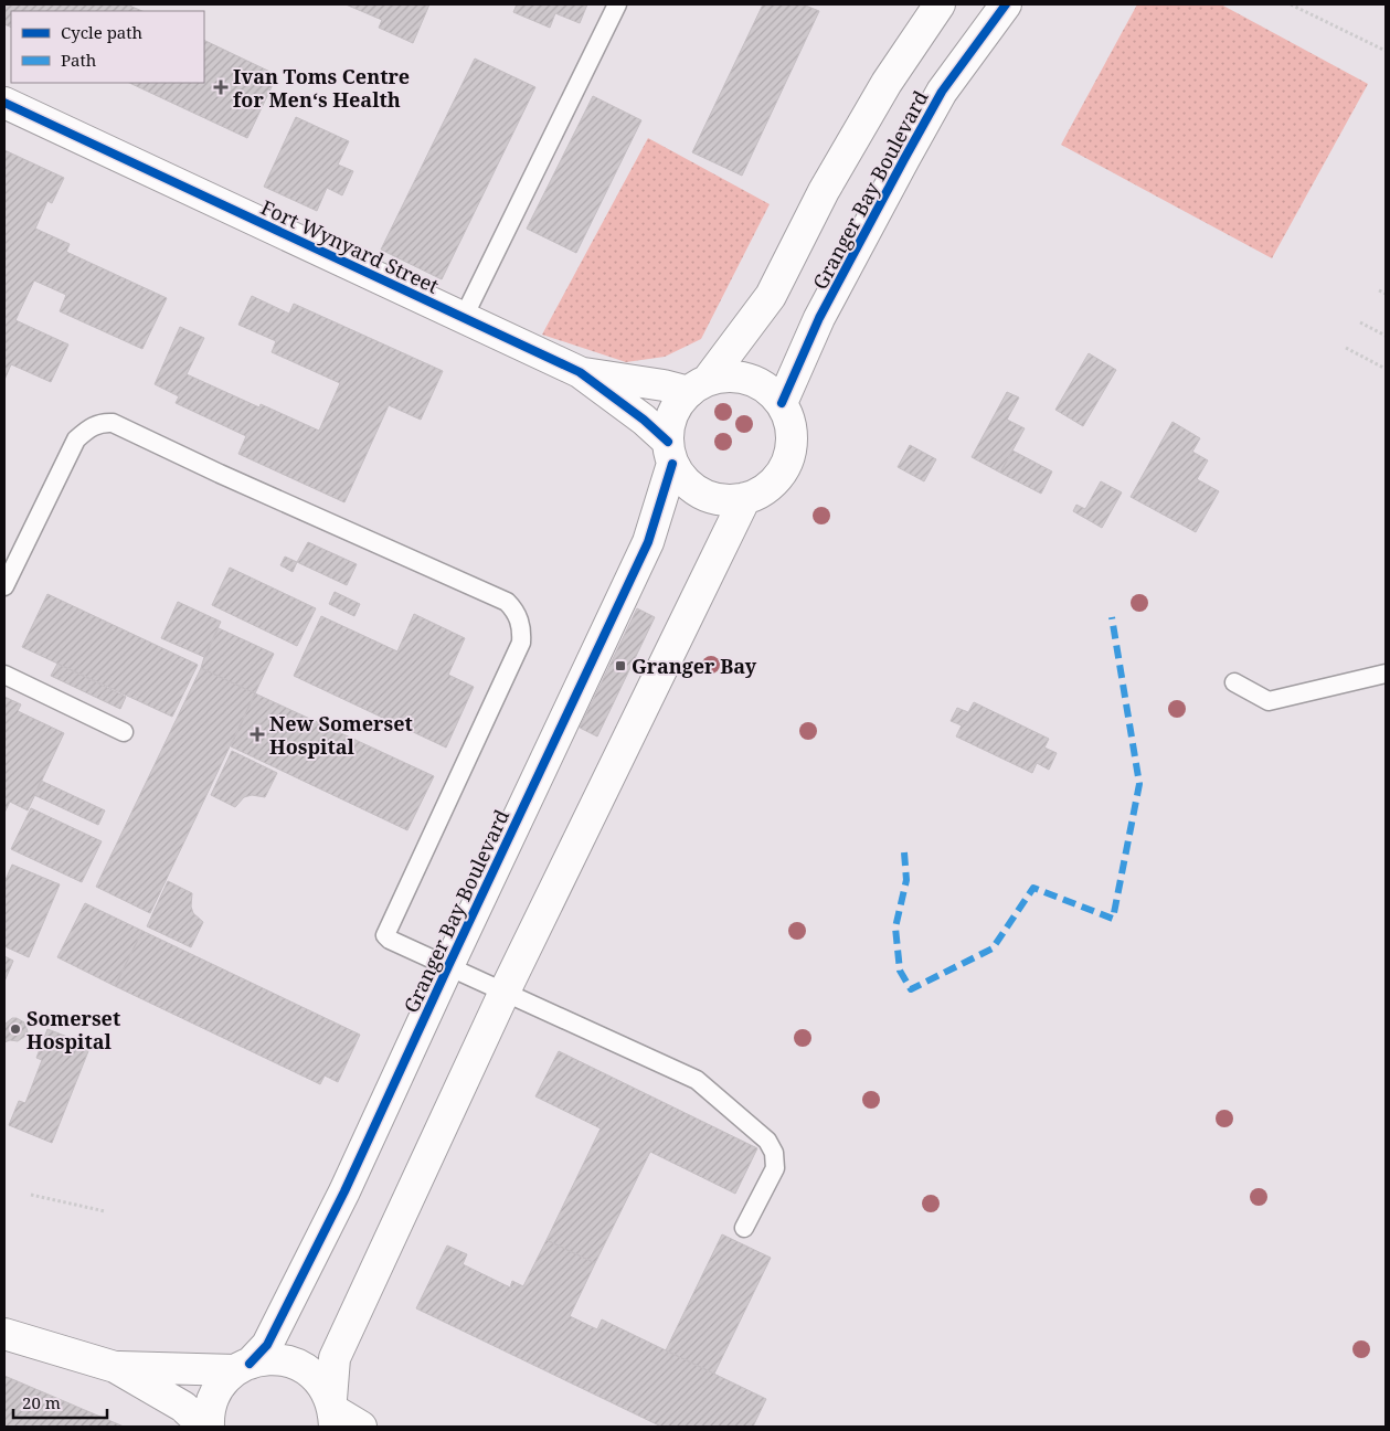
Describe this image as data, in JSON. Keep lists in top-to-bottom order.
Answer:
{
  "streets": {
    "street": ["Granger Bay Boulevard", "Fort Wynyard Street"]
  },
  "crossings": [
    ["Granger Bay Boulevard", "Fort Wynyard Street"]
  ],
  "places": {
    "health": ["Ivan Toms Centre for Men‘s Health", "New Somerset Hospital"],
    "transit": ["Granger Bay"],
    "other": ["Somerset Hospital"]
  },
  "legend": ["Cycle path", "Path"],
  "scale_bar": "20 m"
}
